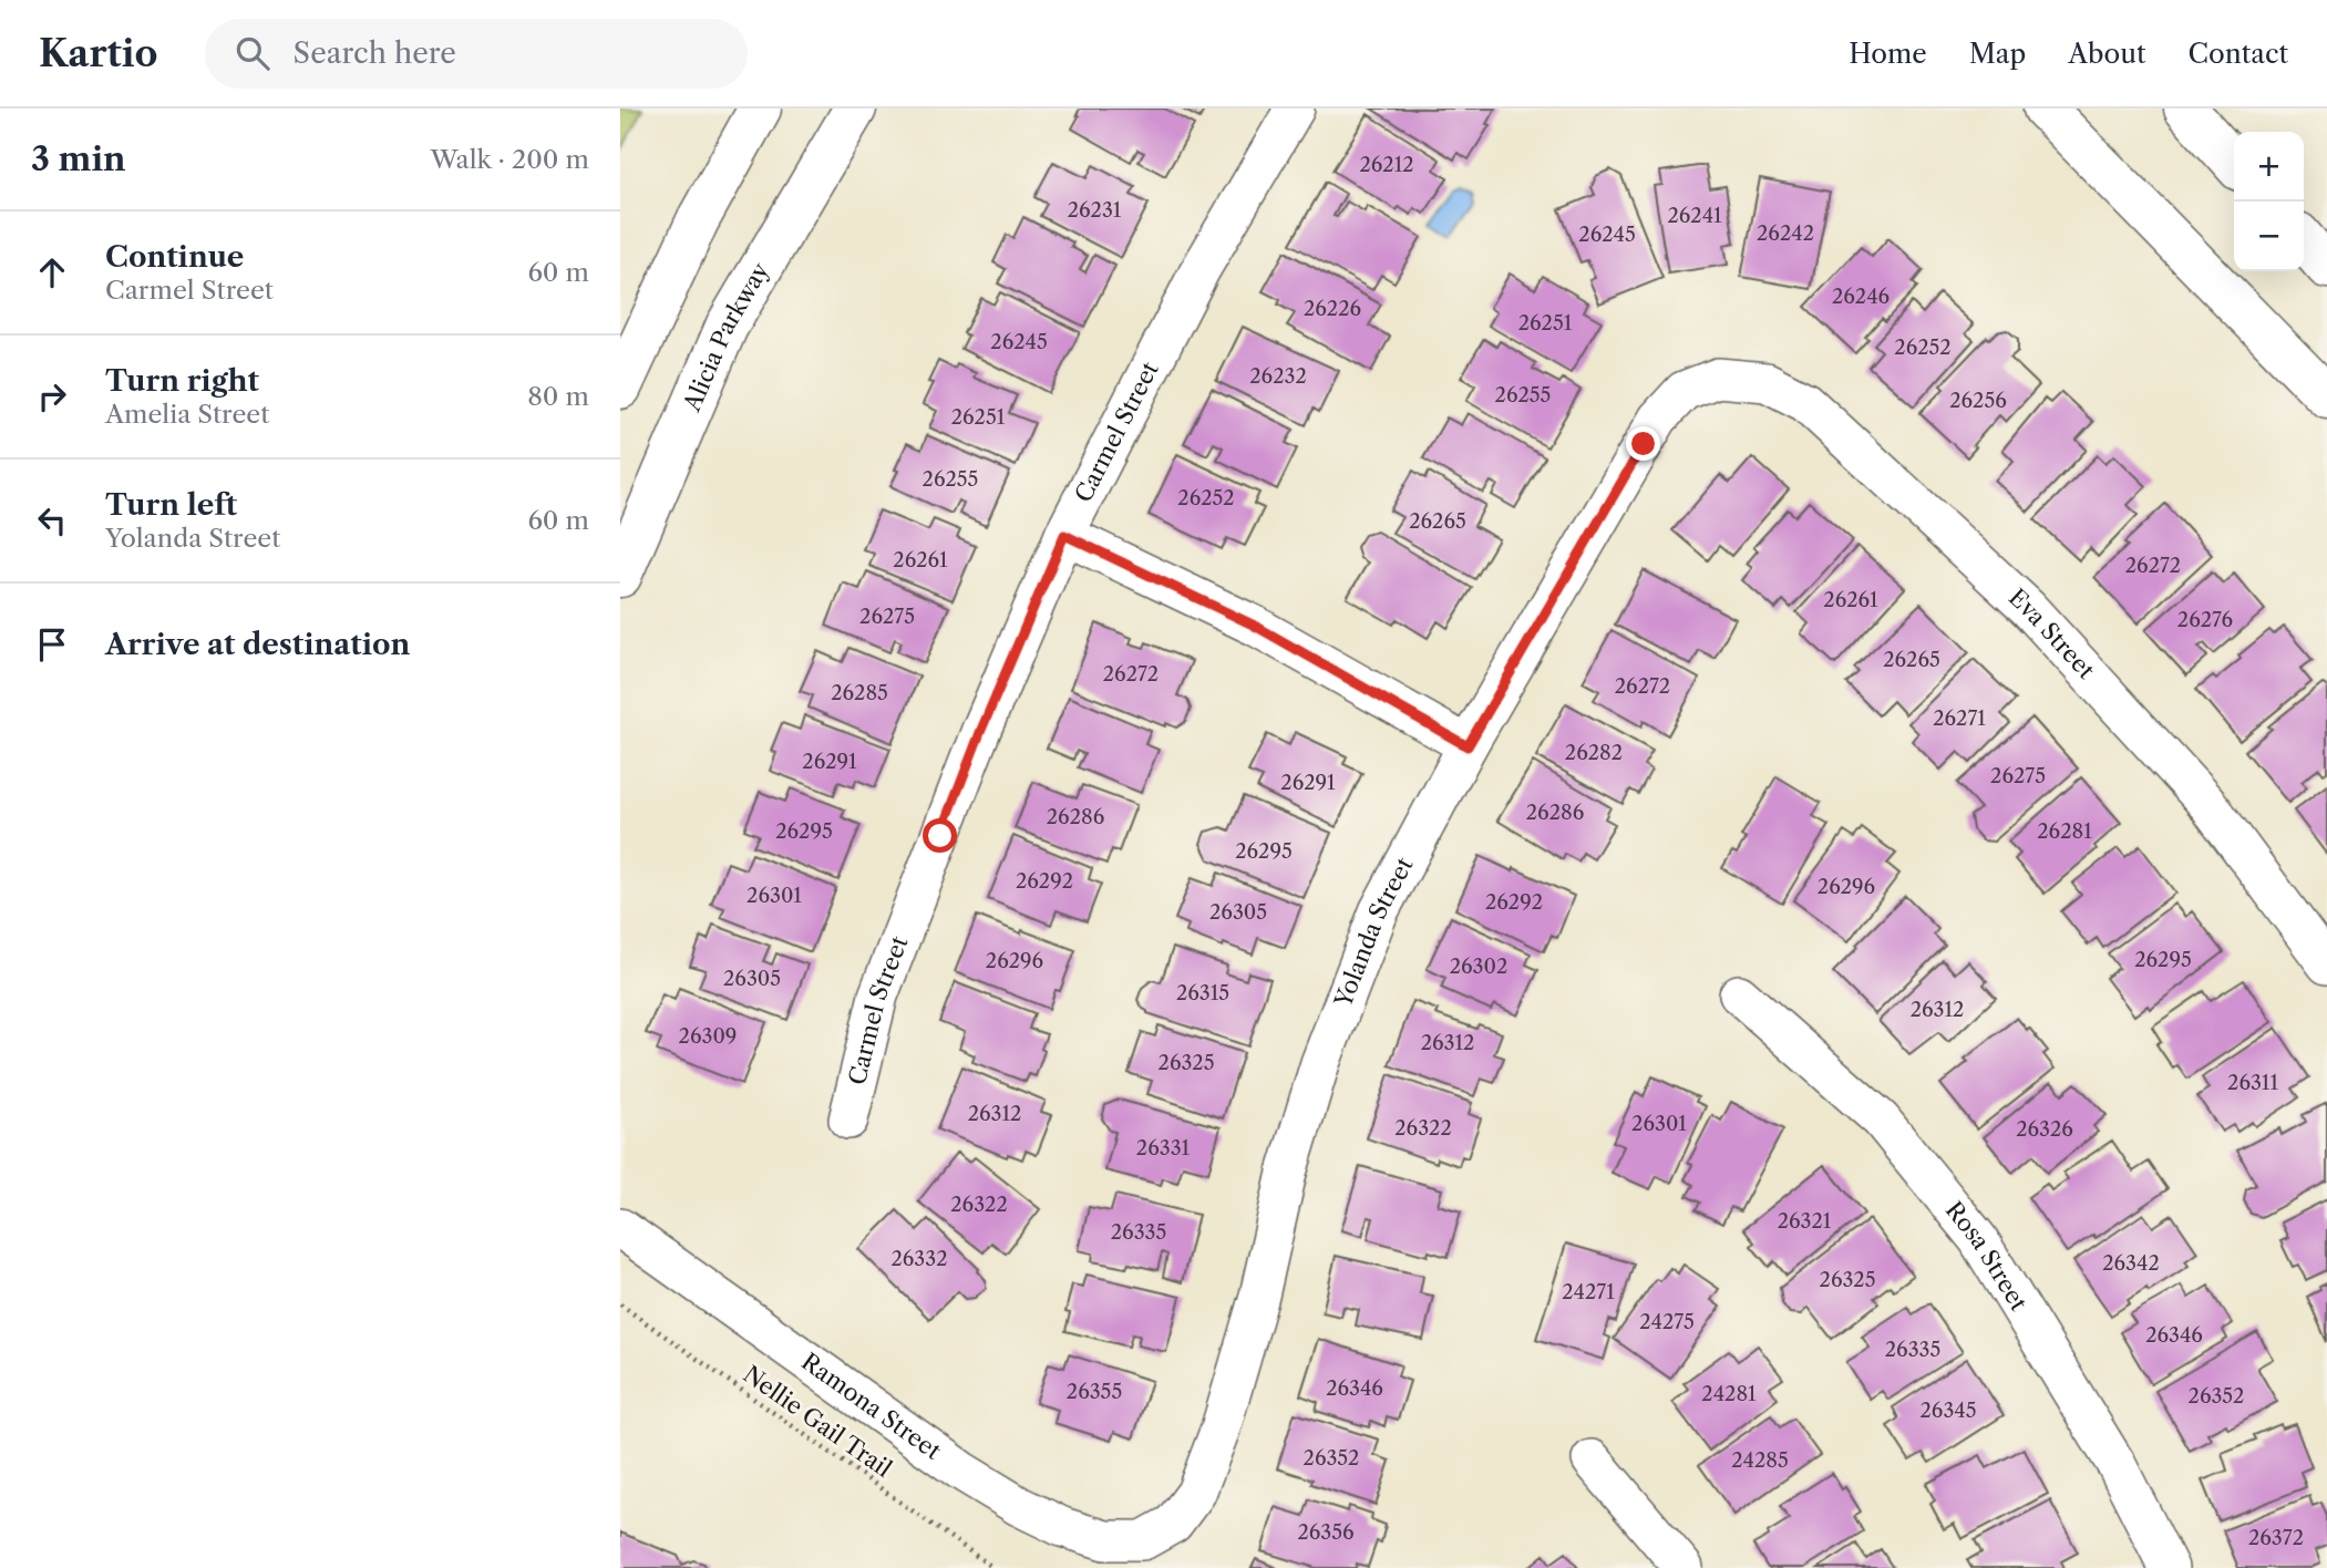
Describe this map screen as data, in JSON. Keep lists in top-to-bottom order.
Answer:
{
  "streets": {
    "main road": ["Alicia Parkway"],
    "street": [
      "Carmel Street",
      "Eva Street",
      "Yolanda Street",
      "Rosa Street",
      "Ramona Street"
    ],
    "path": ["Nellie Gail Trail"]
  },
  "crossings": [
    ["Eva Street", "Yolanda Street"],
    ["Yolanda Street", "Ramona Street"]
  ],
  "house_numbers": [
    "26212",
    "26231",
    "26241",
    "26242",
    "26245",
    "26246",
    "26226",
    "26251",
    "26245",
    "26252",
    "26232",
    "26255",
    "26256",
    "26251",
    "26255",
    "26252",
    "26265",
    "26261",
    "26272",
    "26261",
    "26275",
    "26276",
    "26265",
    "26272",
    "26272",
    "26285",
    "26271",
    "26282",
    "26291",
    "26275",
    "26291",
    "26286",
    "26286",
    "26295",
    "26281",
    "26295",
    "26292",
    "26296",
    "26301",
    "26292",
    "26305",
    "26295",
    "26296",
    "26302",
    "26305",
    "26315",
    "26312",
    "26309",
    "26312",
    "26325",
    "26311",
    "26312",
    "26301",
    "26322",
    "26326",
    "26331",
    "26322",
    "26321",
    "26335",
    "26332",
    "26342",
    "26325",
    "24271",
    "24275",
    "26346",
    "26335",
    "26346",
    "26355",
    "24281",
    "26352",
    "26345",
    "26352",
    "24285",
    "26356",
    "26372"
  ],
  "page": {
    "header": "Kartio",
    "search": "Search here",
    "nav": [
      "Home",
      "Map",
      "About",
      "Contact"
    ],
    "heading": ["3 min", "Walk · 200 m"],
    "map_buttons": ["+", "−"],
    "list": [
      ["Continue", "Carmel Street", "60 m"],
      ["Turn right", "Amelia Street", "80 m"],
      ["Turn left", "Yolanda Street", "60 m"],
      "Arrive at destination"
    ]
  }
}
